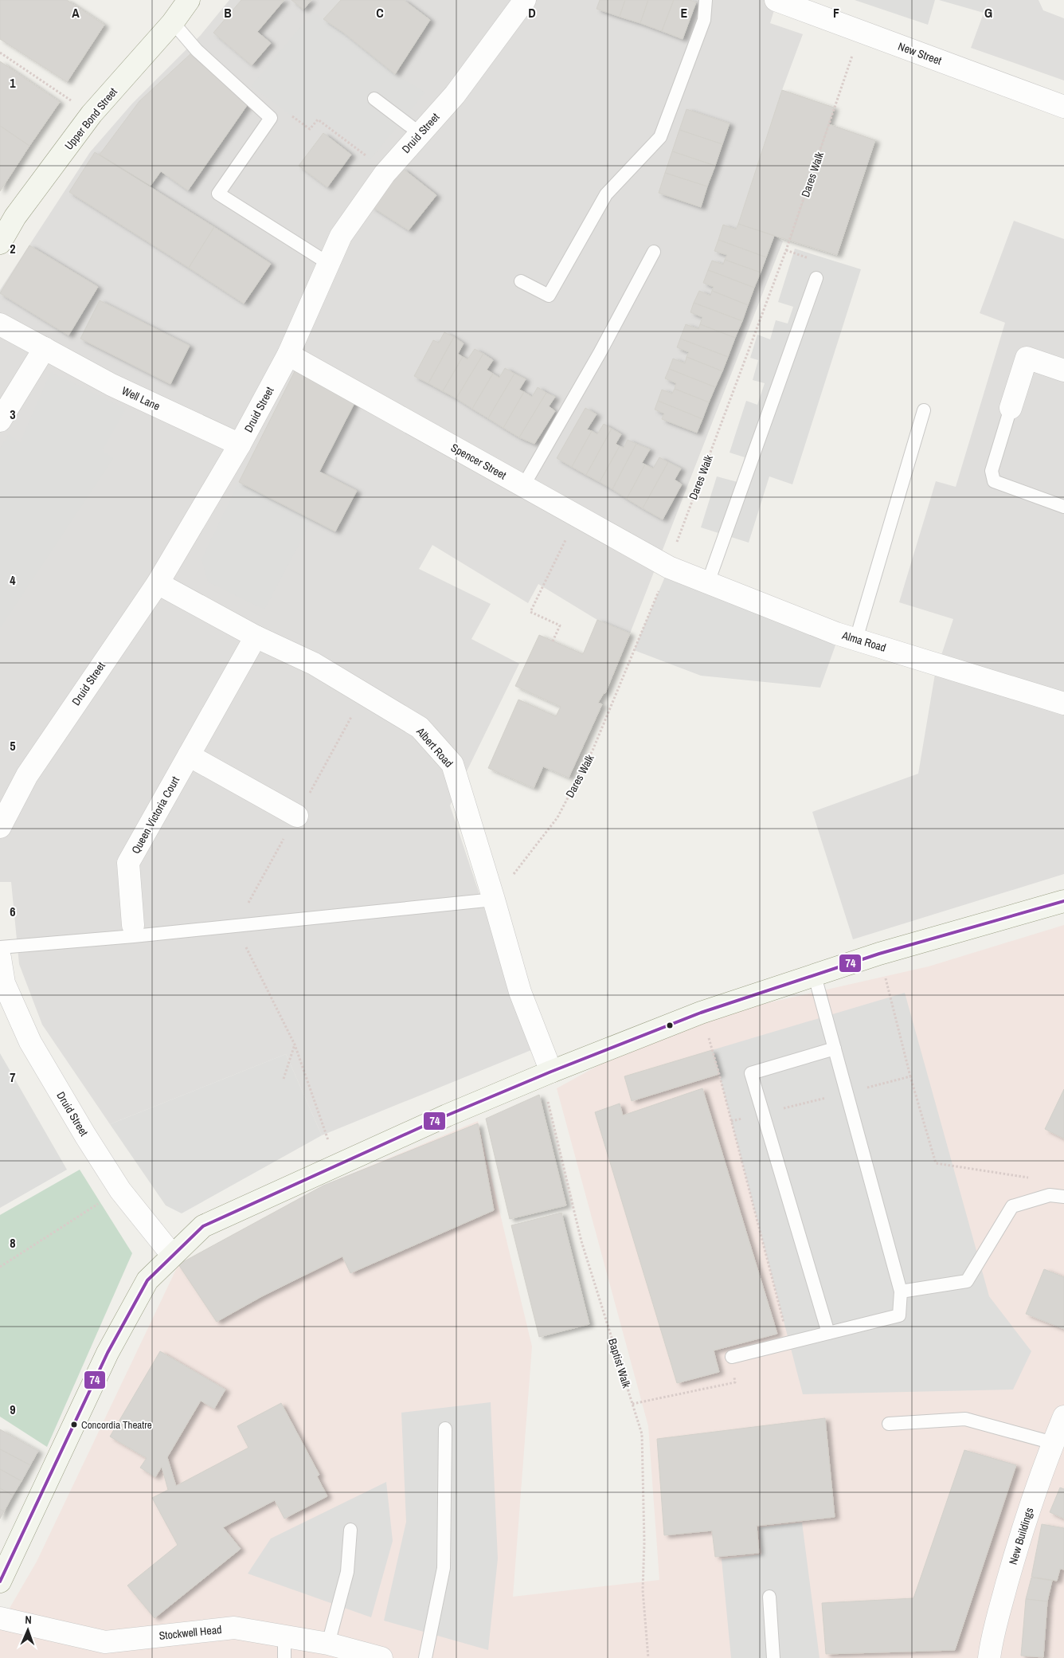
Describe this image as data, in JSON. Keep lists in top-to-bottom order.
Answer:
{
  "streets": {
    "main road": ["Upper Bond Street"],
    "street": [
      "New Street",
      "Druid Street",
      "Well Lane",
      "Spencer Street",
      "Alma Road",
      "Albert Road",
      "Queen Victoria Court",
      "New Buildings",
      "Stockwell Head"
    ],
    "path": ["Dares Walk", "Baptist Walk"]
  },
  "crossings": [
    ["New Street", "Dares Walk"],
    ["Druid Street", "Well Lane"],
    ["Druid Street", "Spencer Street"],
    ["Druid Street", "Albert Road"],
    ["Dares Walk", "Spencer Street"],
    ["Dares Walk", "Alma Road"],
    ["Dares Walk", "Albert Road"],
    ["Spencer Street", "Alma Road"],
    ["Albert Road", "Queen Victoria Court"],
    ["Albert Road", "Baptist Walk"]
  ],
  "places": ["Concordia Theatre"],
  "lines": ["transit line 74"],
  "north": "top",
  "grid": {
    "columns": [
      "A",
      "B",
      "C",
      "D",
      "E",
      "F",
      "G"
    ],
    "rows": [
      "1",
      "2",
      "3",
      "4",
      "5",
      "6",
      "7",
      "8",
      "9"
    ]
  }
}
